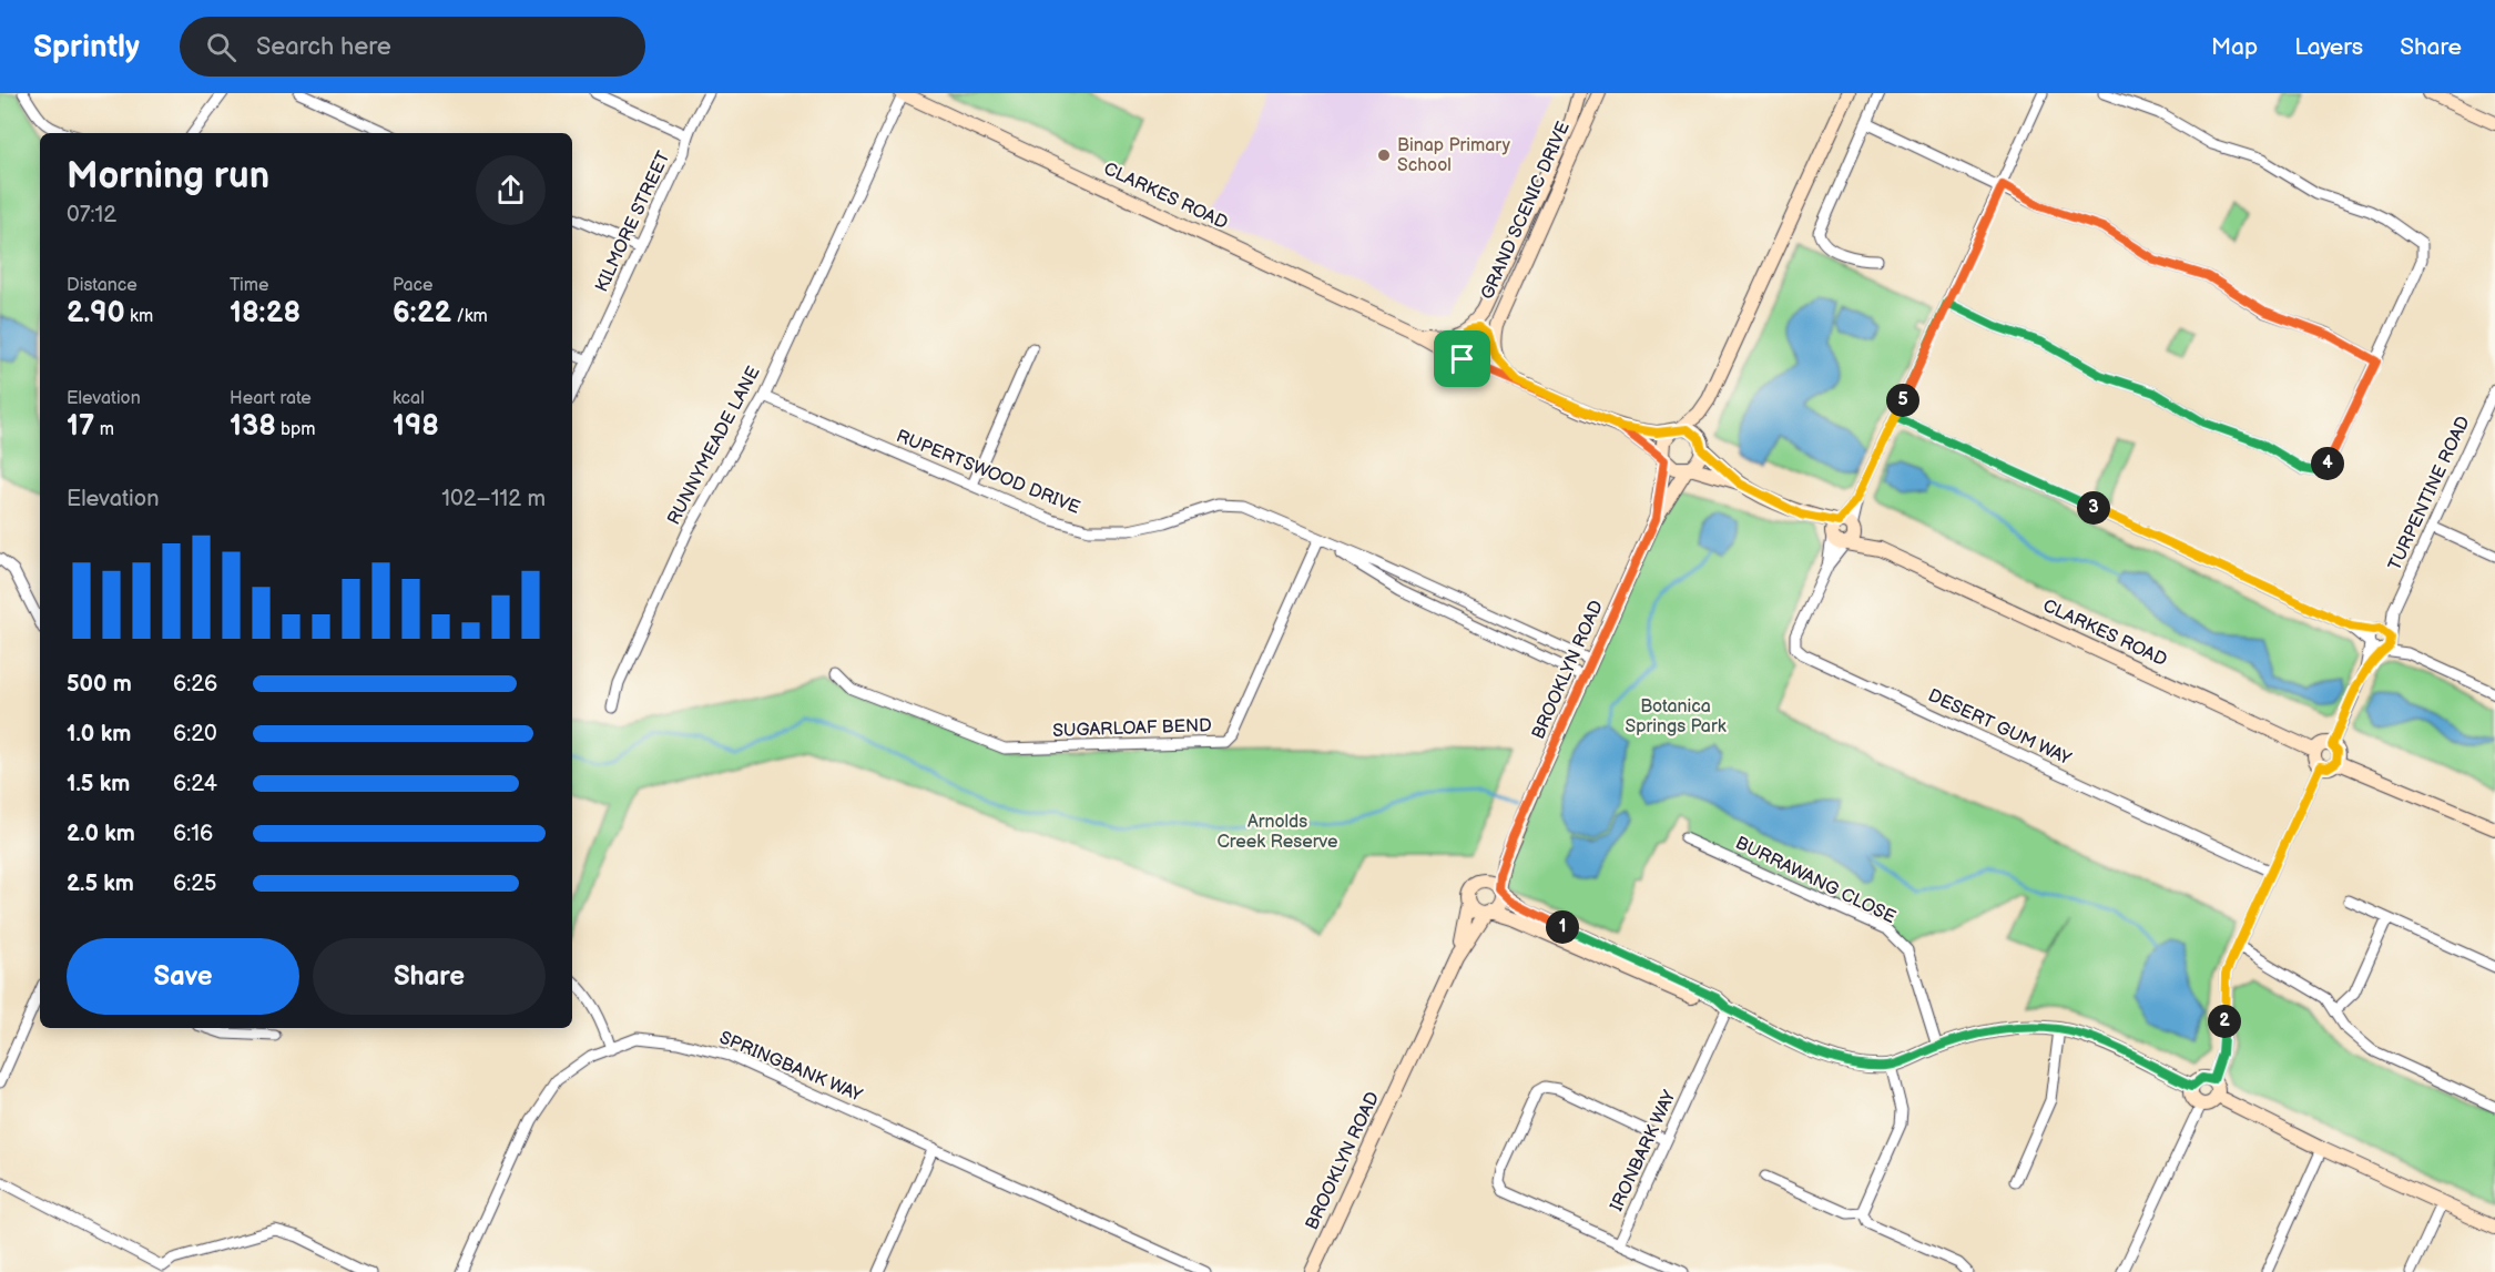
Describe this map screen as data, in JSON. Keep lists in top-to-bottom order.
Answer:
{
  "streets": {
    "street": [
      "CLARKES ROAD",
      "GRAND SCENIC DRIVE",
      "KILMORE STREET",
      "RUNNYMEADE LANE",
      "RUPERTSWOOD DRIVE",
      "TURPENTINE ROAD",
      "BROOKLYN ROAD",
      "DESERT GUM WAY",
      "SUGARLOAF BEND",
      "BURRAWANG CLOSE",
      "SPRINGBANK WAY",
      "IRONBARK WAY"
    ]
  },
  "crossings": [
    ["CLARKES ROAD", "GRAND SCENIC DRIVE"],
    ["CLARKES ROAD", "RUNNYMEADE LANE"],
    ["CLARKES ROAD", "BROOKLYN ROAD"],
    ["CLARKES ROAD", "DESERT GUM WAY"],
    ["RUNNYMEADE LANE", "RUPERTSWOOD DRIVE"],
    ["RUPERTSWOOD DRIVE", "BROOKLYN ROAD"],
    ["RUPERTSWOOD DRIVE", "SUGARLOAF BEND"]
  ],
  "parks": ["Botanica Springs Park", "Arnolds Creek Reserve"],
  "places": ["Binap Primary School"],
  "page": {
    "header": "Sprintly",
    "search": "Search here",
    "nav": ["Map", "Layers", "Share"],
    "heading": ["Morning run", "07:12"],
    "stats": [
      ["Distance", "2.90 km"],
      ["Time", "18:28"],
      ["Pace", "6:22 /km"],
      ["Elevation", "17 m"],
      ["Heart rate", "138 bpm"],
      ["kcal", "198"]
    ],
    "pins": [
      "5",
      "4",
      "3",
      "1",
      "2"
    ],
    "chart": ["Elevation", "102–112 m"],
    "list": [
      {
        "name": "500 m",
        "note": "6:26"
      },
      {
        "name": "1.0 km",
        "note": "6:20"
      },
      {
        "name": "1.5 km",
        "note": "6:24"
      },
      {
        "name": "2.0 km",
        "note": "6:16"
      },
      {
        "name": "2.5 km",
        "note": "6:25"
      }
    ],
    "buttons": ["Save", "Share"]
  }
}
